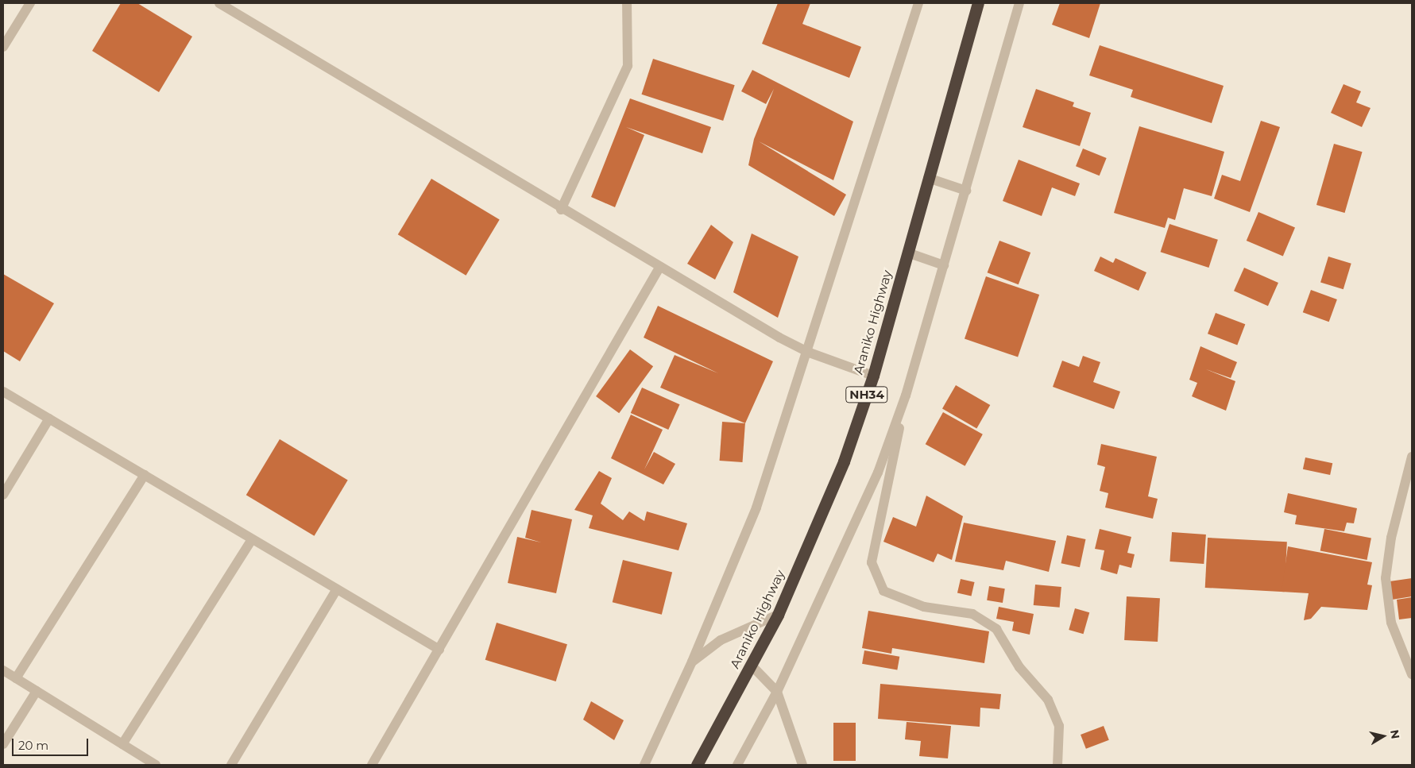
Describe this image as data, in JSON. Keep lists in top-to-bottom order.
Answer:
{
  "streets": {
    "highway": ["Araniko Highway", "NH34"]
  },
  "scale_bar": "20 m",
  "north": "right"
}
